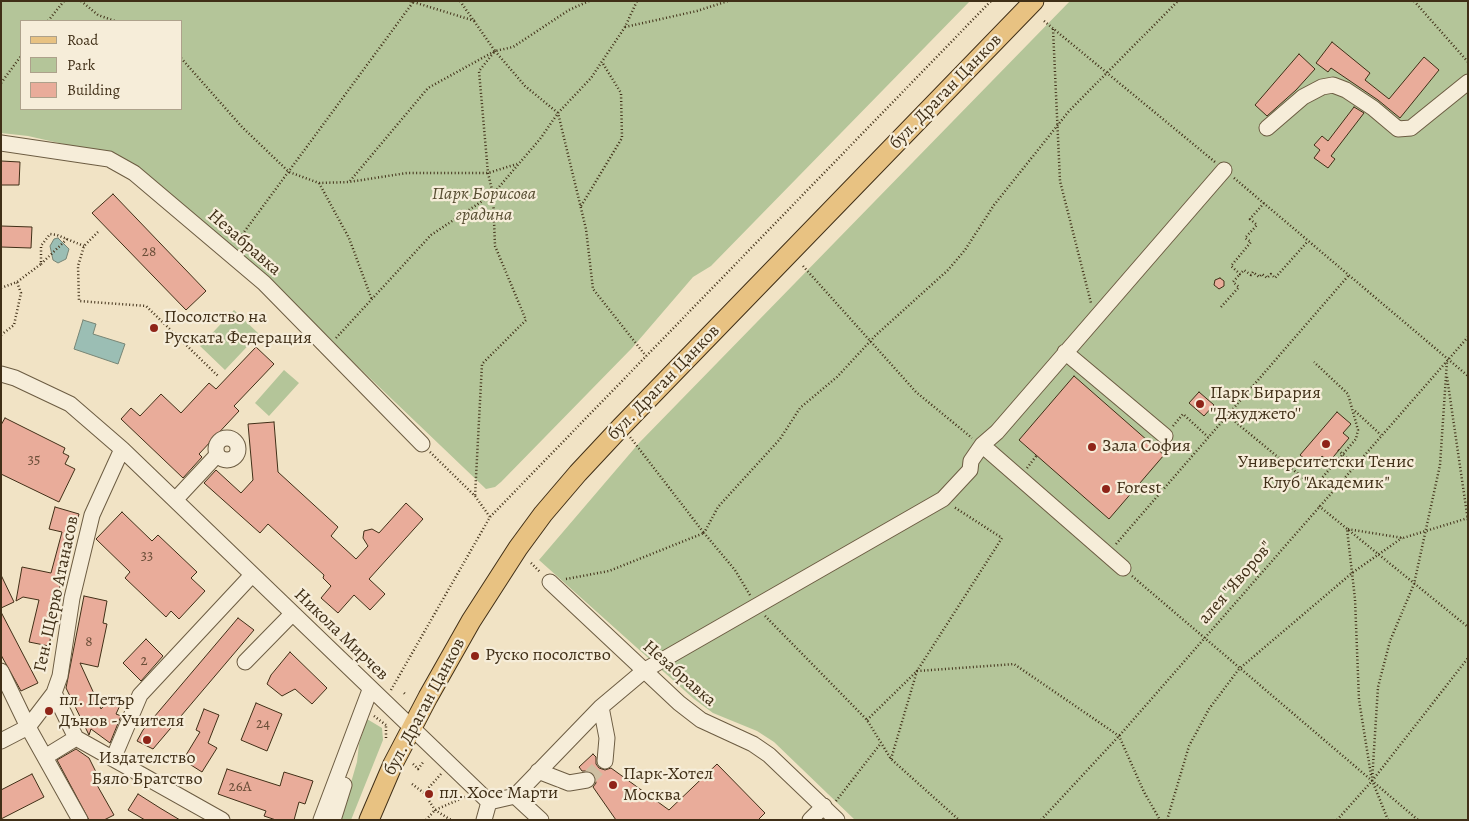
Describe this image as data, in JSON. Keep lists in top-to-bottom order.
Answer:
{
  "streets": {
    "main road": ["бул. Драган Цанков"],
    "street": ["Незабравка", "Ген. Щерю Атанасов", "Никола Мирчев"],
    "path": ["алея \"Яворов\""]
  },
  "crossings": [
    ["бул. Драган Цанков", "Никола Мирчев"],
    ["Ген. Щерю Атанасов", "Никола Мирчев"]
  ],
  "parks": ["Парк Борисова градина"],
  "places": [
    "Посолство на Руската Федерация",
    "Парк Бирария ''Джуджето''",
    "Университетски Тенис Клуб \"Академик\"",
    "Зала София",
    "Forest",
    "Руско посолство",
    "пл. Петър Дънов - Учителя",
    "Издателство Бяло Братство",
    "Парк-Хотел Москва",
    "пл. Хосе Марти"
  ],
  "house_numbers": [
    "28",
    "35",
    "33",
    "8",
    "2",
    "24",
    "26А"
  ],
  "legend": ["Road", "Park", "Building"]
}
